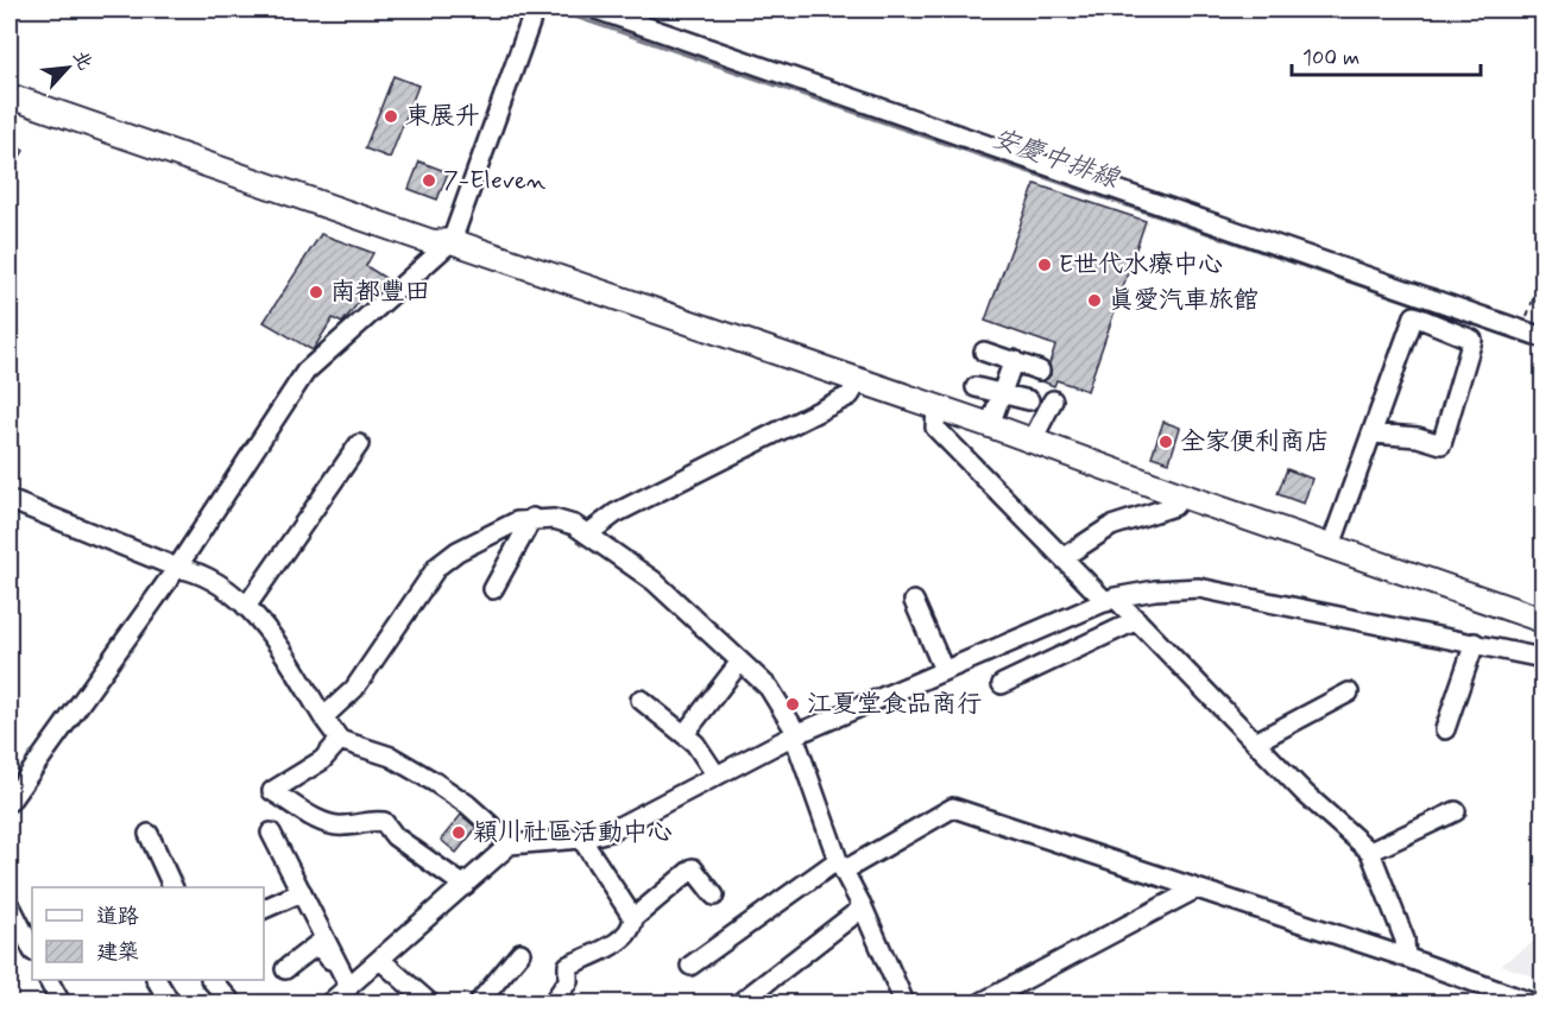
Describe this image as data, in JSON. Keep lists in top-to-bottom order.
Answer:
{
  "water": ["安慶中排線"],
  "places": [
    "東展升",
    "7-Eleven",
    "E世代水療中心",
    "南都豐田",
    "真愛汽車旅館",
    "全家便利商店",
    "江夏堂食品商行",
    "穎川社區活動中心"
  ],
  "legend": ["道路", "建築"],
  "scale_bar": "100 m",
  "north": "top right"
}
